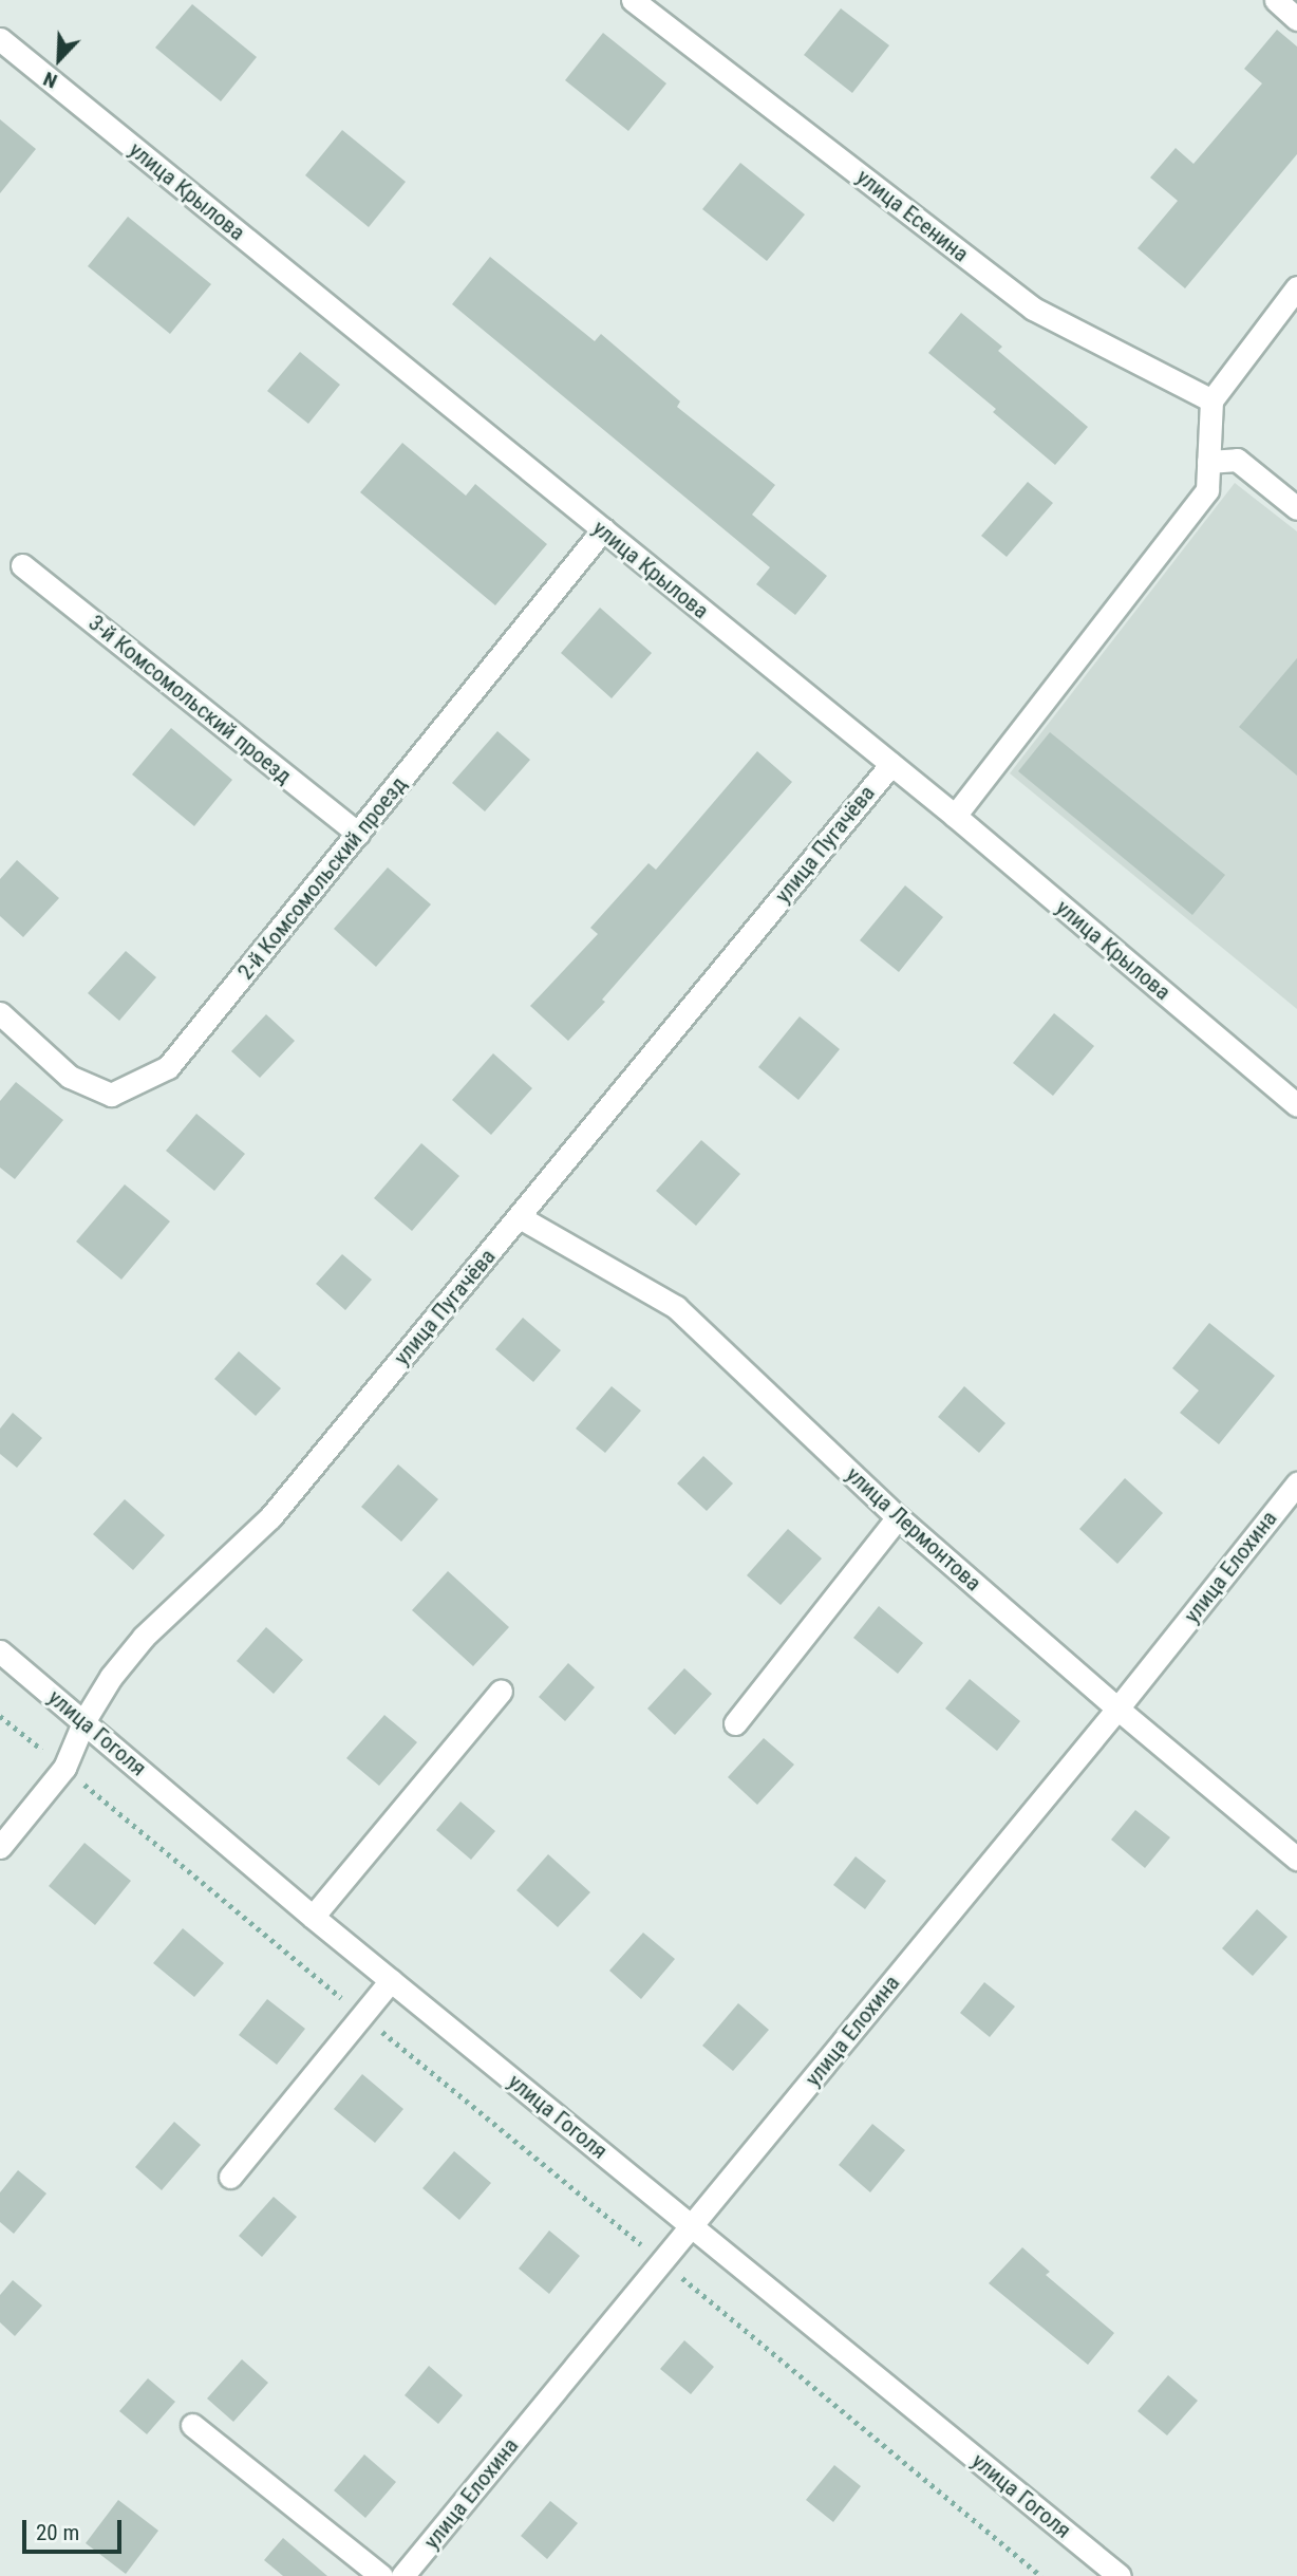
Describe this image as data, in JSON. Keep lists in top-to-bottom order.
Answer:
{
  "streets": {
    "street": [
      "улица Крылова",
      "улица Есенина",
      "3-й Комсомольский проезд",
      "улица Пугачёва",
      "2-й Комсомольский проезд",
      "улица Лермонтова",
      "улица Елохина",
      "улица Гоголя"
    ]
  },
  "crossings": [
    ["улица Крылова", "улица Пугачёва"],
    ["улица Крылова", "2-й Комсомольский проезд"],
    ["3-й Комсомольский проезд", "2-й Комсомольский проезд"],
    ["улица Пугачёва", "улица Лермонтова"],
    ["улица Пугачёва", "улица Гоголя"],
    ["улица Лермонтова", "улица Елохина"],
    ["улица Елохина", "улица Гоголя"]
  ],
  "scale_bar": "20 m",
  "north": "bottom left"
}
